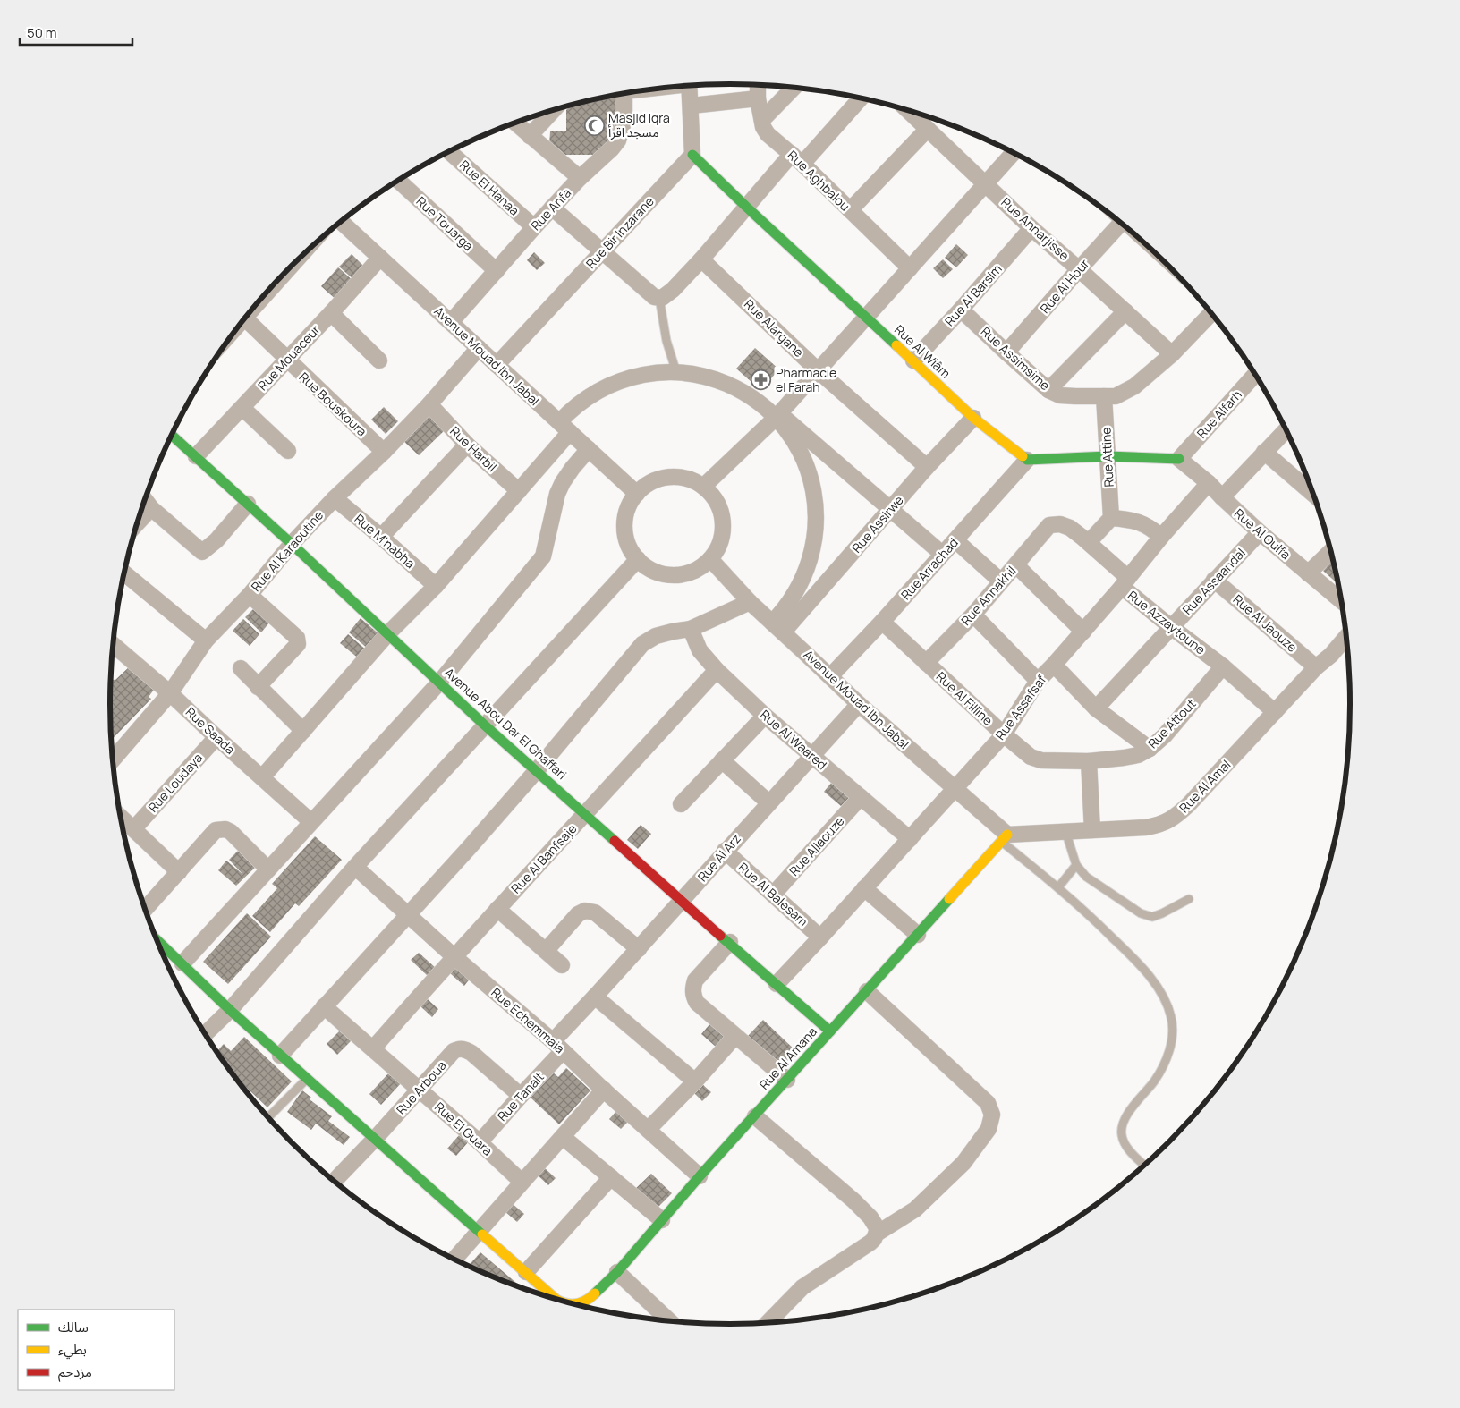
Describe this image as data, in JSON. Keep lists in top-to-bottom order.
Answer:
{
  "streets": {
    "street": [
      "Rue Aghbalou",
      "Rue El Hanaa",
      "Rue Anfa",
      "Rue Touarga",
      "Rue Annarjisse",
      "Rue Bir Inzarane",
      "Rue Al Hour",
      "Rue Al Barsim",
      "Rue Alargane",
      "Rue Al Wiâm",
      "Avenue Mouad Ibn Jabal",
      "Rue Mouaceur",
      "Rue Assimsime",
      "Rue Bouskoura",
      "Rue Alfarh",
      "Rue Harbil",
      "Rue Attine",
      "Rue Assirwe",
      "Rue Al Oulfa",
      "Rue M'nabha",
      "Rue Al Karaoutine",
      "Rue Arrachad",
      "Rue Assaandal",
      "Rue Annakhil",
      "Rue Azzaytoune",
      "Rue Al Jaouze",
      "Rue Al Filline",
      "Rue Assafsaf",
      "Avenue Abou Dar El Ghaffari",
      "Rue Attout",
      "Rue Saada",
      "Rue Al Waared",
      "Rue Loudaya",
      "Rue Al Amal",
      "Rue Allaouze",
      "Rue Al Arz",
      "Rue Al Banfsaje",
      "Rue Al Balesam",
      "Rue Echemmaia",
      "Rue Al Amana",
      "Rue Arboua",
      "Rue Tanalt",
      "Rue El Guara"
    ]
  },
  "crossings": [
    ["Rue El Hanaa", "Rue Anfa"],
    ["Rue Anfa", "Rue Touarga"],
    ["Rue Anfa", "Avenue Mouad Ibn Jabal"],
    ["Rue Annarjisse", "Rue Al Hour"],
    ["Rue Annarjisse", "Rue Al Barsim"],
    ["Rue Annarjisse", "Rue Assimsime"],
    ["Rue Bir Inzarane", "Rue Al Wiâm"],
    ["Rue Bir Inzarane", "Avenue Mouad Ibn Jabal"],
    ["Rue Al Hour", "Rue Assimsime"],
    ["Rue Al Barsim", "Rue Al Wiâm"],
    ["Rue Al Barsim", "Rue Assimsime"],
    ["Rue Alargane", "Rue Assirwe"],
    ["Rue Al Wiâm", "Rue Assirwe"],
    ["Rue Al Wiâm", "Rue Arrachad"],
    ["Avenue Mouad Ibn Jabal", "Rue Mouaceur"],
    ["Avenue Mouad Ibn Jabal", "Rue Assirwe"],
    ["Avenue Mouad Ibn Jabal", "Rue Al Karaoutine"],
    ["Avenue Mouad Ibn Jabal", "Rue Arrachad"],
    ["Avenue Mouad Ibn Jabal", "Rue Assafsaf"],
    ["Avenue Mouad Ibn Jabal", "Rue Al Amal"],
    ["Avenue Mouad Ibn Jabal", "Rue Al Arz"],
    ["Avenue Mouad Ibn Jabal", "Rue Al Amana"],
    ["Rue Mouaceur", "Rue Bouskoura"],
    ["Rue Mouaceur", "Avenue Abou Dar El Ghaffari"],
    ["Rue Assimsime", "Rue Attine"],
    ["Rue Bouskoura", "Rue Al Karaoutine"],
    ["Rue Alfarh", "Rue Al Oulfa"],
    ["Rue Harbil", "Rue Al Karaoutine"],
    ["Rue Al Oulfa", "Rue Assaandal"],
    ["Rue Al Oulfa", "Rue Assafsaf"],
    ["Rue M'nabha", "Rue Al Karaoutine"],
    ["Rue Al Karaoutine", "Avenue Abou Dar El Ghaffari"],
    ["Rue Al Karaoutine", "Rue Saada"],
    ["Rue Arrachad", "Rue Al Filline"],
    ["Rue Assaandal", "Rue Azzaytoune"],
    ["Rue Assaandal", "Rue Al Jaouze"],
    ["Rue Annakhil", "Rue Azzaytoune"],
    ["Rue Annakhil", "Rue Al Filline"],
    ["Rue Azzaytoune", "Rue Assafsaf"],
    ["Rue Azzaytoune", "Rue Attout"],
    ["Rue Azzaytoune", "Rue Al Amal"],
    ["Rue Al Jaouze", "Rue Al Amal"],
    ["Rue Al Filline", "Rue Assafsaf"],
    ["Rue Al Filline", "Rue Attout"],
    ["Avenue Abou Dar El Ghaffari", "Rue Al Arz"],
    ["Avenue Abou Dar El Ghaffari", "Rue Al Banfsaje"],
    ["Avenue Abou Dar El Ghaffari", "Rue Al Amana"],
    ["Rue Saada", "Rue Loudaya"],
    ["Rue Al Waared", "Rue Allaouze"],
    ["Rue Al Waared", "Rue Al Arz"],
    ["Rue Al Waared", "Rue Al Banfsaje"],
    ["Rue Al Amal", "Rue Al Amana"],
    ["Rue Allaouze", "Rue Al Balesam"],
    ["Rue Al Arz", "Rue Al Balesam"],
    ["Rue Al Arz", "Rue Tanalt"],
    ["Rue Al Banfsaje", "Rue Echemmaia"],
    ["Rue Al Banfsaje", "Rue El Guara"],
    ["Rue Echemmaia", "Rue Al Amana"],
    ["Rue Echemmaia", "Rue Tanalt"],
    ["Rue Arboua", "Rue Tanalt"],
    ["Rue Arboua", "Rue El Guara"],
    ["Rue Tanalt", "Rue El Guara"]
  ],
  "places": {
    "mosque": ["Masjid Iqra مسجد اقرأ"],
    "pharmacy": ["Pharmacie el Farah"]
  },
  "legend": ["سالك", "بطيء", "مزدحم"],
  "scale_bar": "50 m"
}
